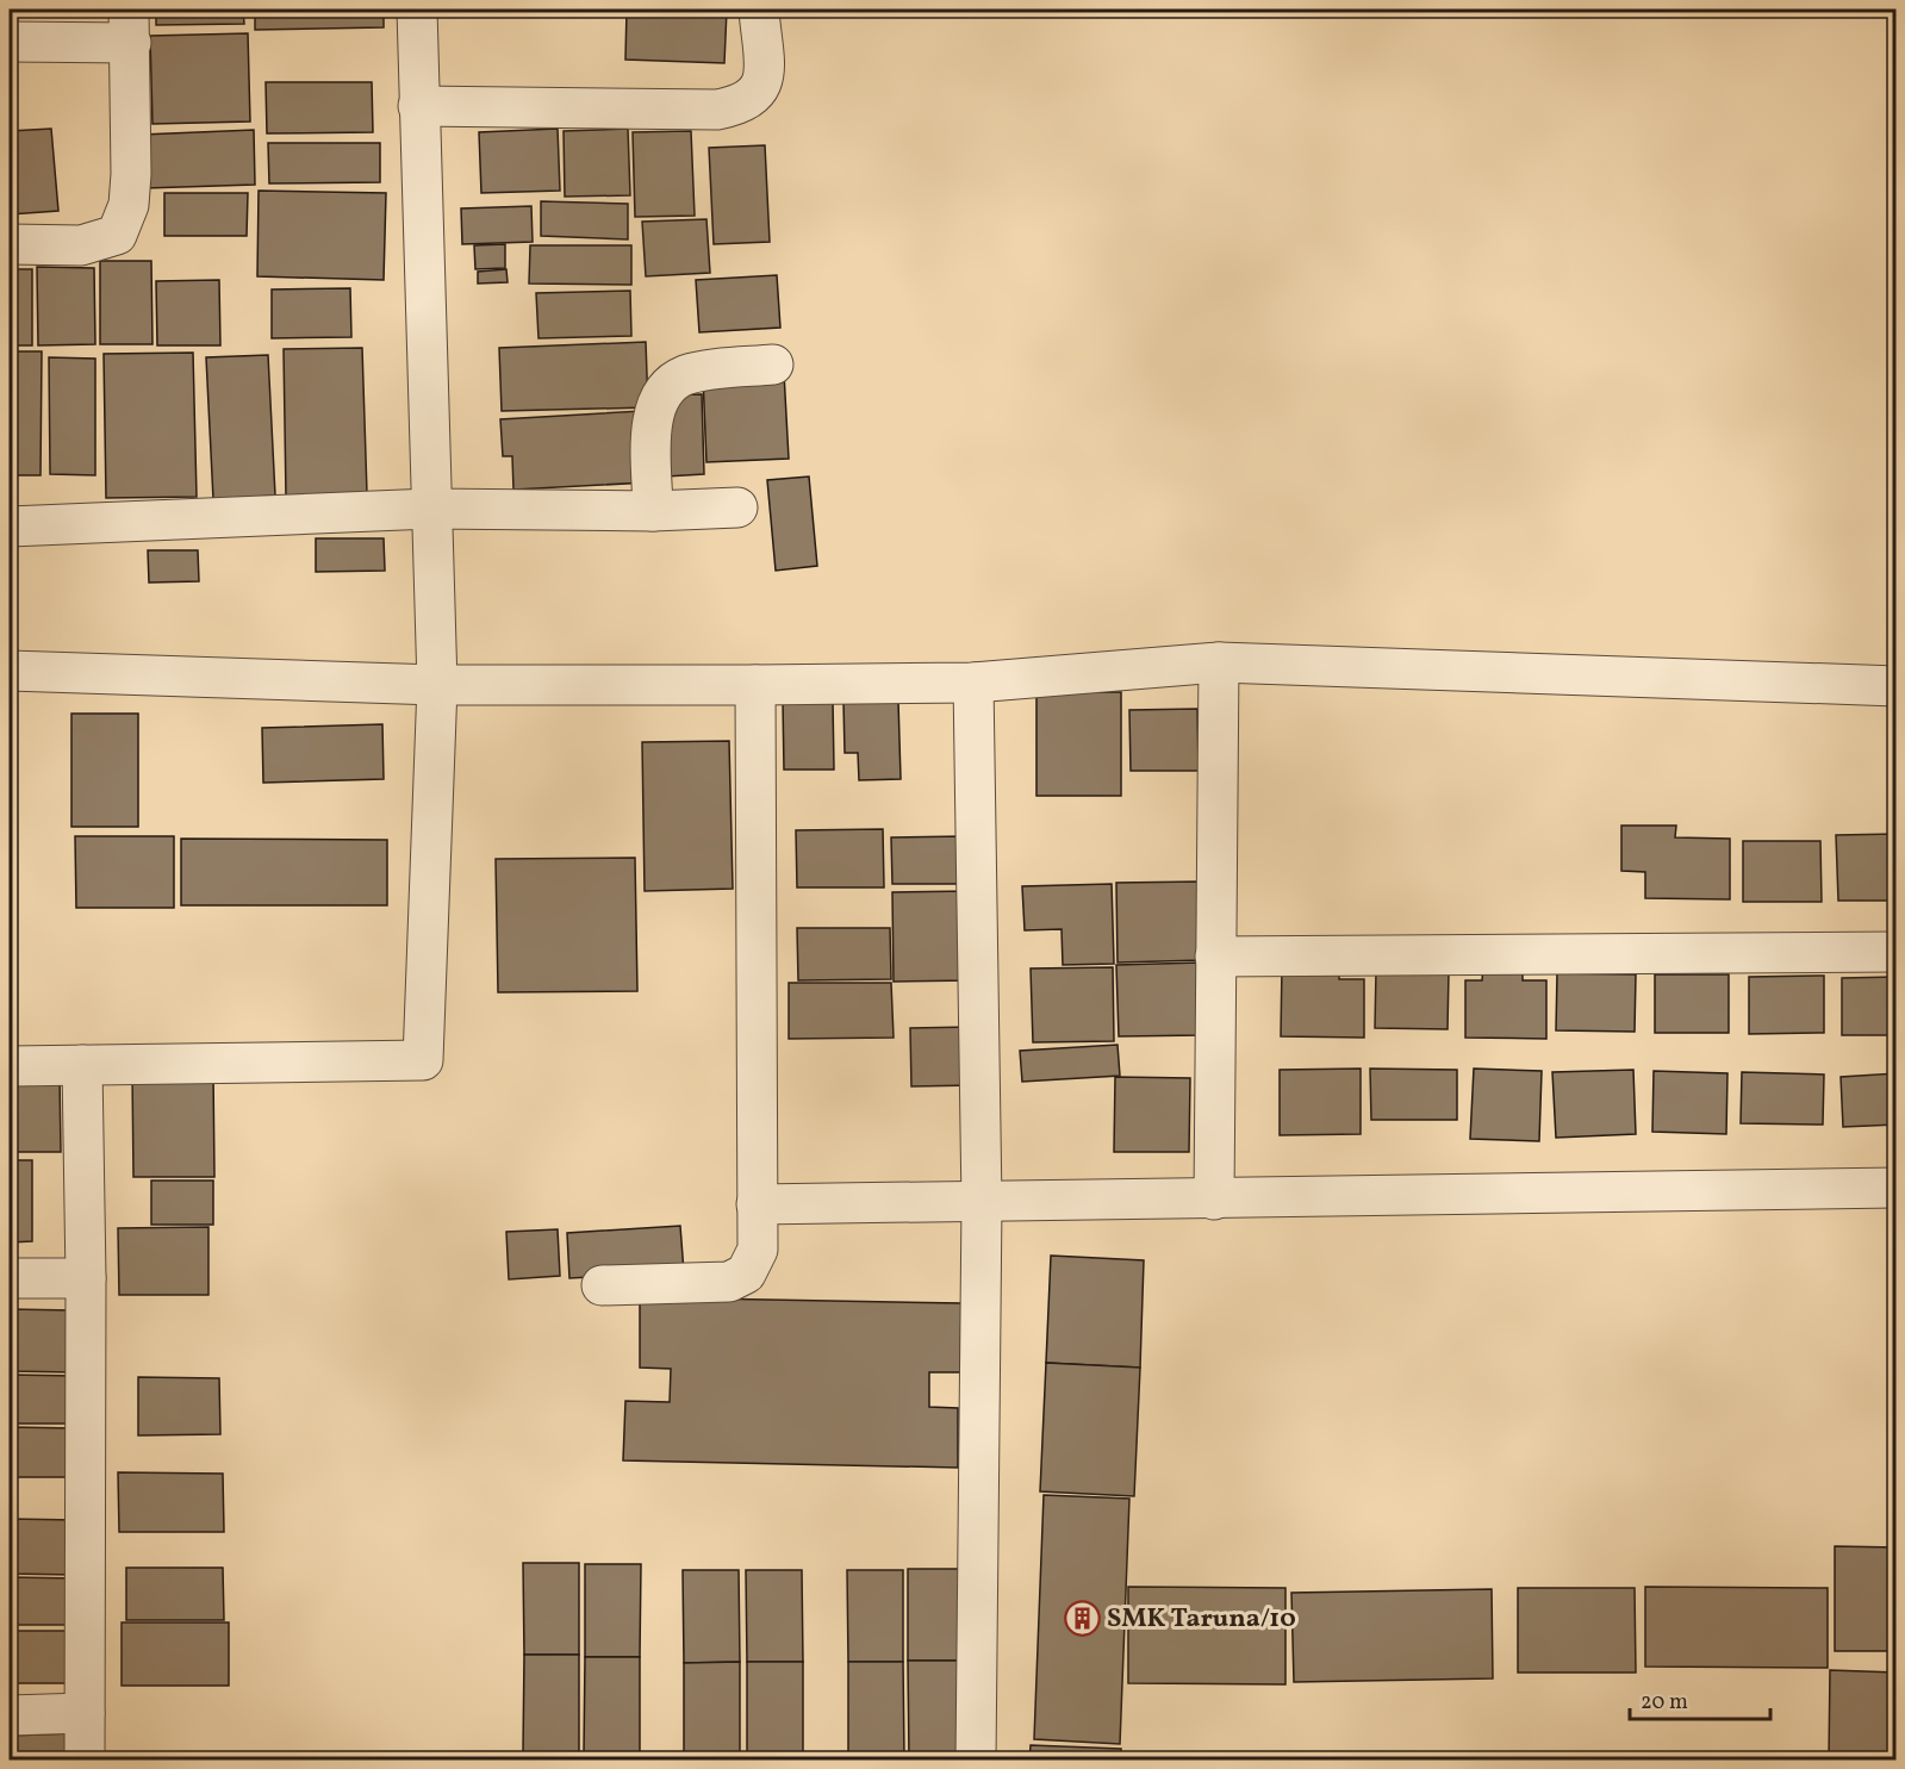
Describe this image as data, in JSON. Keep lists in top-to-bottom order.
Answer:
{
  "places": {
    "building": ["SMK Taruna/10"]
  },
  "scale_bar": "20 m"
}
